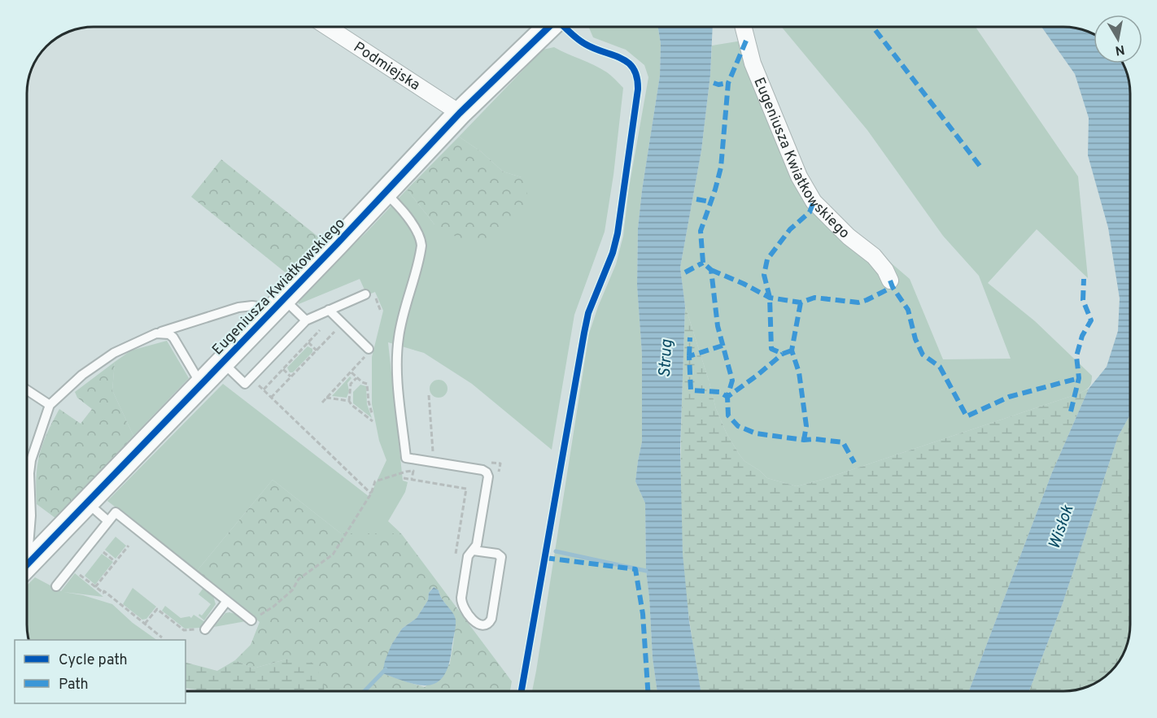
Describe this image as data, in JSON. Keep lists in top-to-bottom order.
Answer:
{
  "streets": {
    "street": ["Podmiejska", "Eugeniusza Kwiatkowskiego"]
  },
  "crossings": [
    ["Podmiejska", "Eugeniusza Kwiatkowskiego"]
  ],
  "water": ["Strug", "Wisłok"],
  "legend": ["Cycle path", "Path"],
  "north": "bottom"
}
